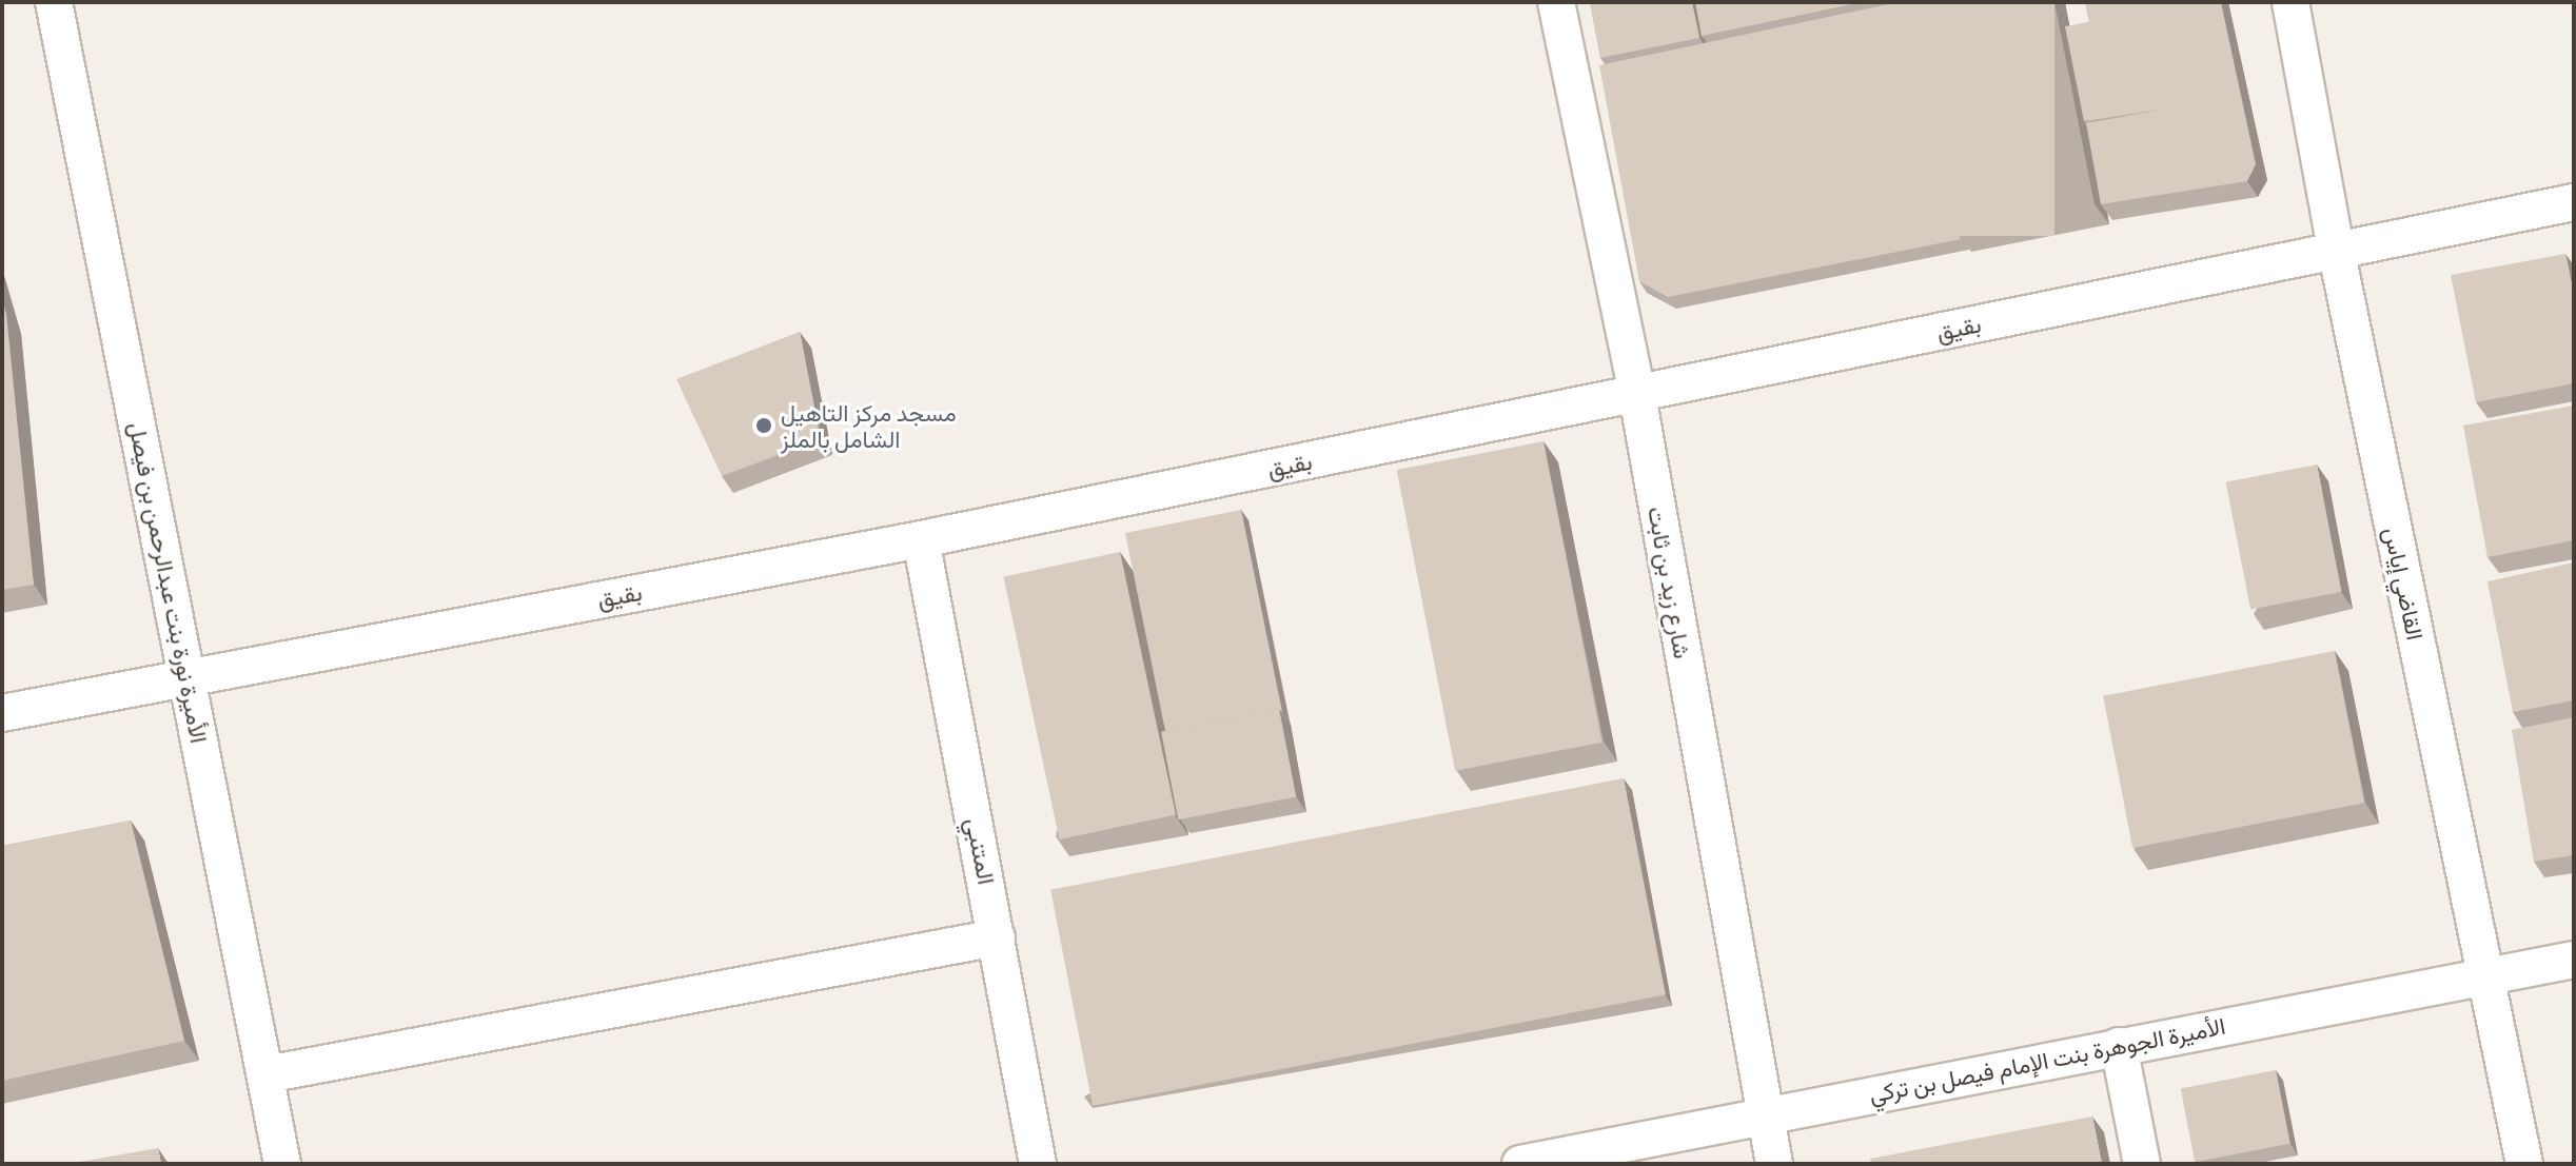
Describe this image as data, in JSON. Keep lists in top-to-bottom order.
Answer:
{
  "streets": {
    "street": [
      "بقيق",
      "الأميرة نورة بنت عبدالرحمن بن فيصل",
      "شارع زيد بن ثابت",
      "القاضي إياس",
      "المتنبي",
      "الأميرة الجوهرة بنت الإمام فيصل بن تركي"
    ]
  },
  "crossings": [
    ["بقيق", "الأميرة نورة بنت عبدالرحمن بن فيصل"],
    ["بقيق", "شارع زيد بن ثابت"],
    ["بقيق", "القاضي إياس"],
    ["بقيق", "المتنبي"],
    ["شارع زيد بن ثابت", "الأميرة الجوهرة بنت الإمام فيصل بن تركي"],
    ["القاضي إياس", "الأميرة الجوهرة بنت الإمام فيصل بن تركي"]
  ],
  "places": ["مسجد مركز التاهيل الشامل بالملز"]
}
